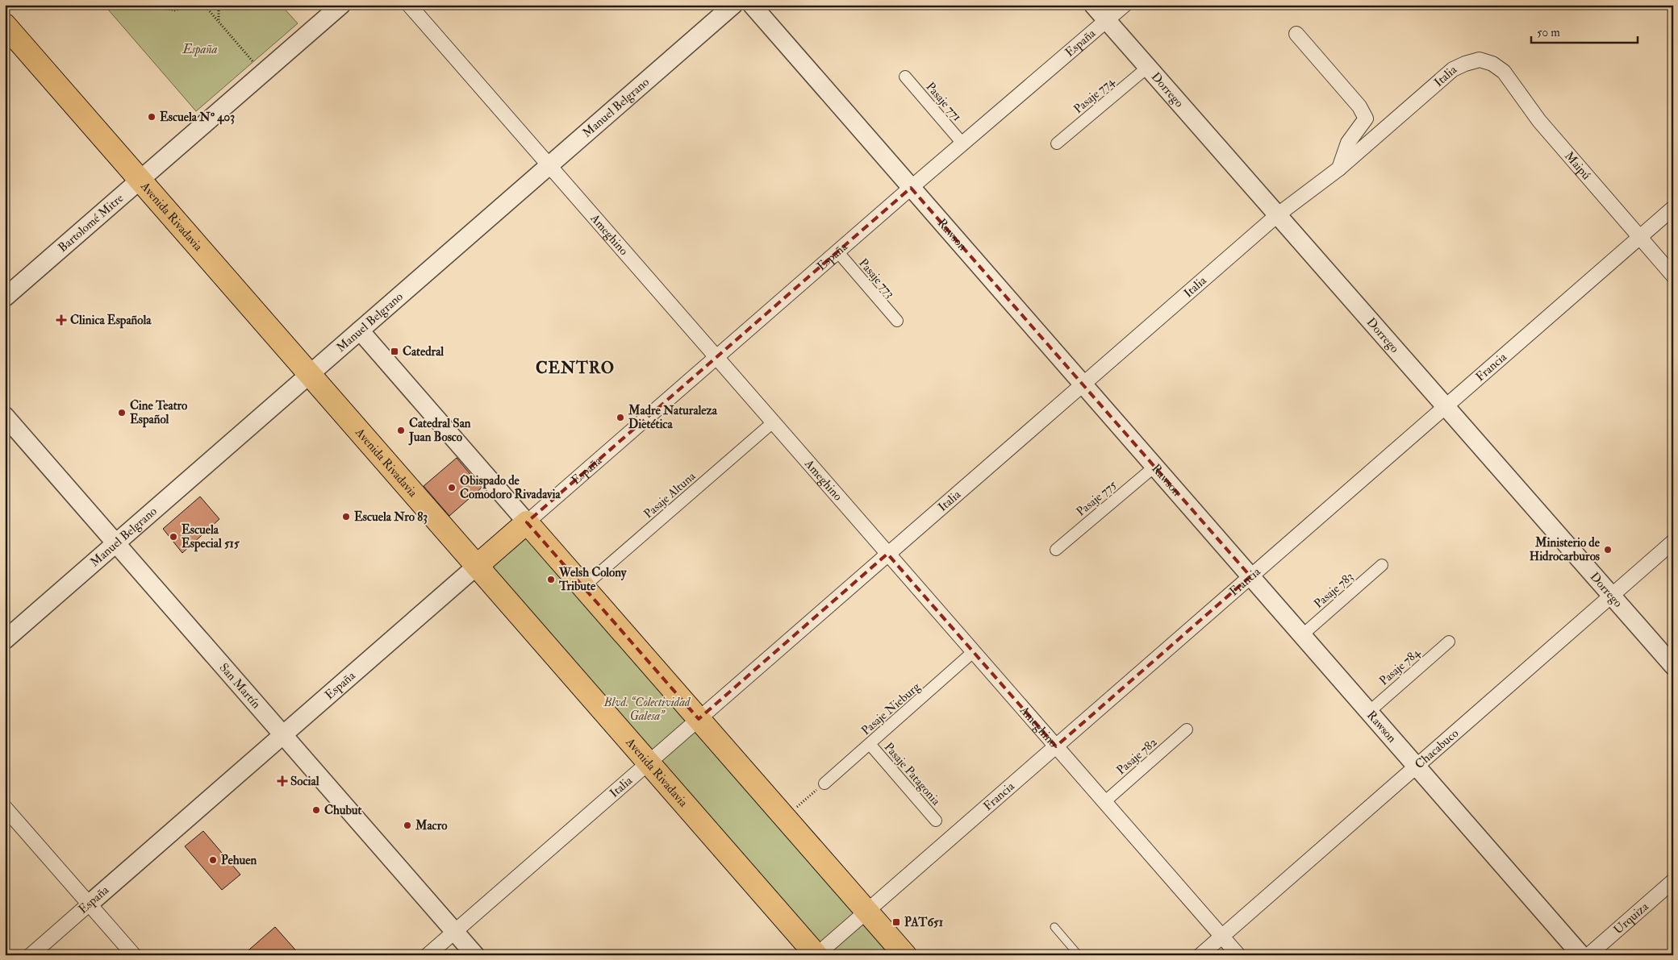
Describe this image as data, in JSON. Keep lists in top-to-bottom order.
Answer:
{
  "streets": {
    "main road": ["España", "Avenida Rivadavia"],
    "street": [
      "Italia",
      "Dorrego",
      "Pasaje 774",
      "Pasaje 771",
      "Manuel Belgrano",
      "Maipú",
      "Bartolomé Mitre",
      "Rawson",
      "Ameghino",
      "Pasaje 773",
      "Francia",
      "Pasaje Altuna",
      "Pasaje 775",
      "Pasaje 783",
      "Pasaje 784",
      "San Martín",
      "Pasaje Nieburg",
      "Chacabuco",
      "Pasaje 782",
      "Pasaje Patagonia",
      "Urquiza"
    ]
  },
  "crossings": [
    ["España", "Dorrego"],
    ["España", "Pasaje 771"],
    ["España", "Avenida Rivadavia"],
    ["España", "Rawson"],
    ["España", "Ameghino"],
    ["España", "Pasaje 773"],
    ["España", "San Martín"],
    ["Italia", "Dorrego"],
    ["Italia", "Maipú"],
    ["Italia", "Avenida Rivadavia"],
    ["Italia", "Rawson"],
    ["Italia", "Ameghino"],
    ["Italia", "San Martín"],
    ["Dorrego", "Pasaje 774"],
    ["Dorrego", "Francia"],
    ["Dorrego", "Chacabuco"],
    ["Manuel Belgrano", "Avenida Rivadavia"],
    ["Manuel Belgrano", "Ameghino"],
    ["Manuel Belgrano", "San Martín"],
    ["Maipú", "Francia"],
    ["Avenida Rivadavia", "Bartolomé Mitre"],
    ["Avenida Rivadavia", "Francia"],
    ["Rawson", "Francia"],
    ["Rawson", "Pasaje 775"],
    ["Rawson", "Pasaje 783"],
    ["Rawson", "Pasaje 784"],
    ["Rawson", "Chacabuco"],
    ["Ameghino", "Francia"],
    ["Ameghino", "Pasaje Altuna"],
    ["Ameghino", "Pasaje Nieburg"],
    ["Ameghino", "Chacabuco"],
    ["Ameghino", "Pasaje 782"],
    ["Pasaje Nieburg", "Pasaje Patagonia"]
  ],
  "districts": ["CENTRO"],
  "parks": ["España", "Blvd. “Colectividad Galesa”"],
  "places": {
    "other": [
      "Escuela Nº 403",
      "Cine Teatro Español",
      "Madre Naturaleza Dietética",
      "Catedral San Juan Bosco",
      "Obispado de Comodoro Rivadavia",
      "Escuela Nro 83",
      "Escuela Especial 515",
      "Ministerio de Hidrocarburos",
      "Welsh Colony Tribute",
      "Chubut",
      "Macro",
      "Pehuen"
    ],
    "health": ["Clinica Española", "Social"],
    "transit": ["Catedral", "PAT651"]
  },
  "scale_bar": "50 m"
}
